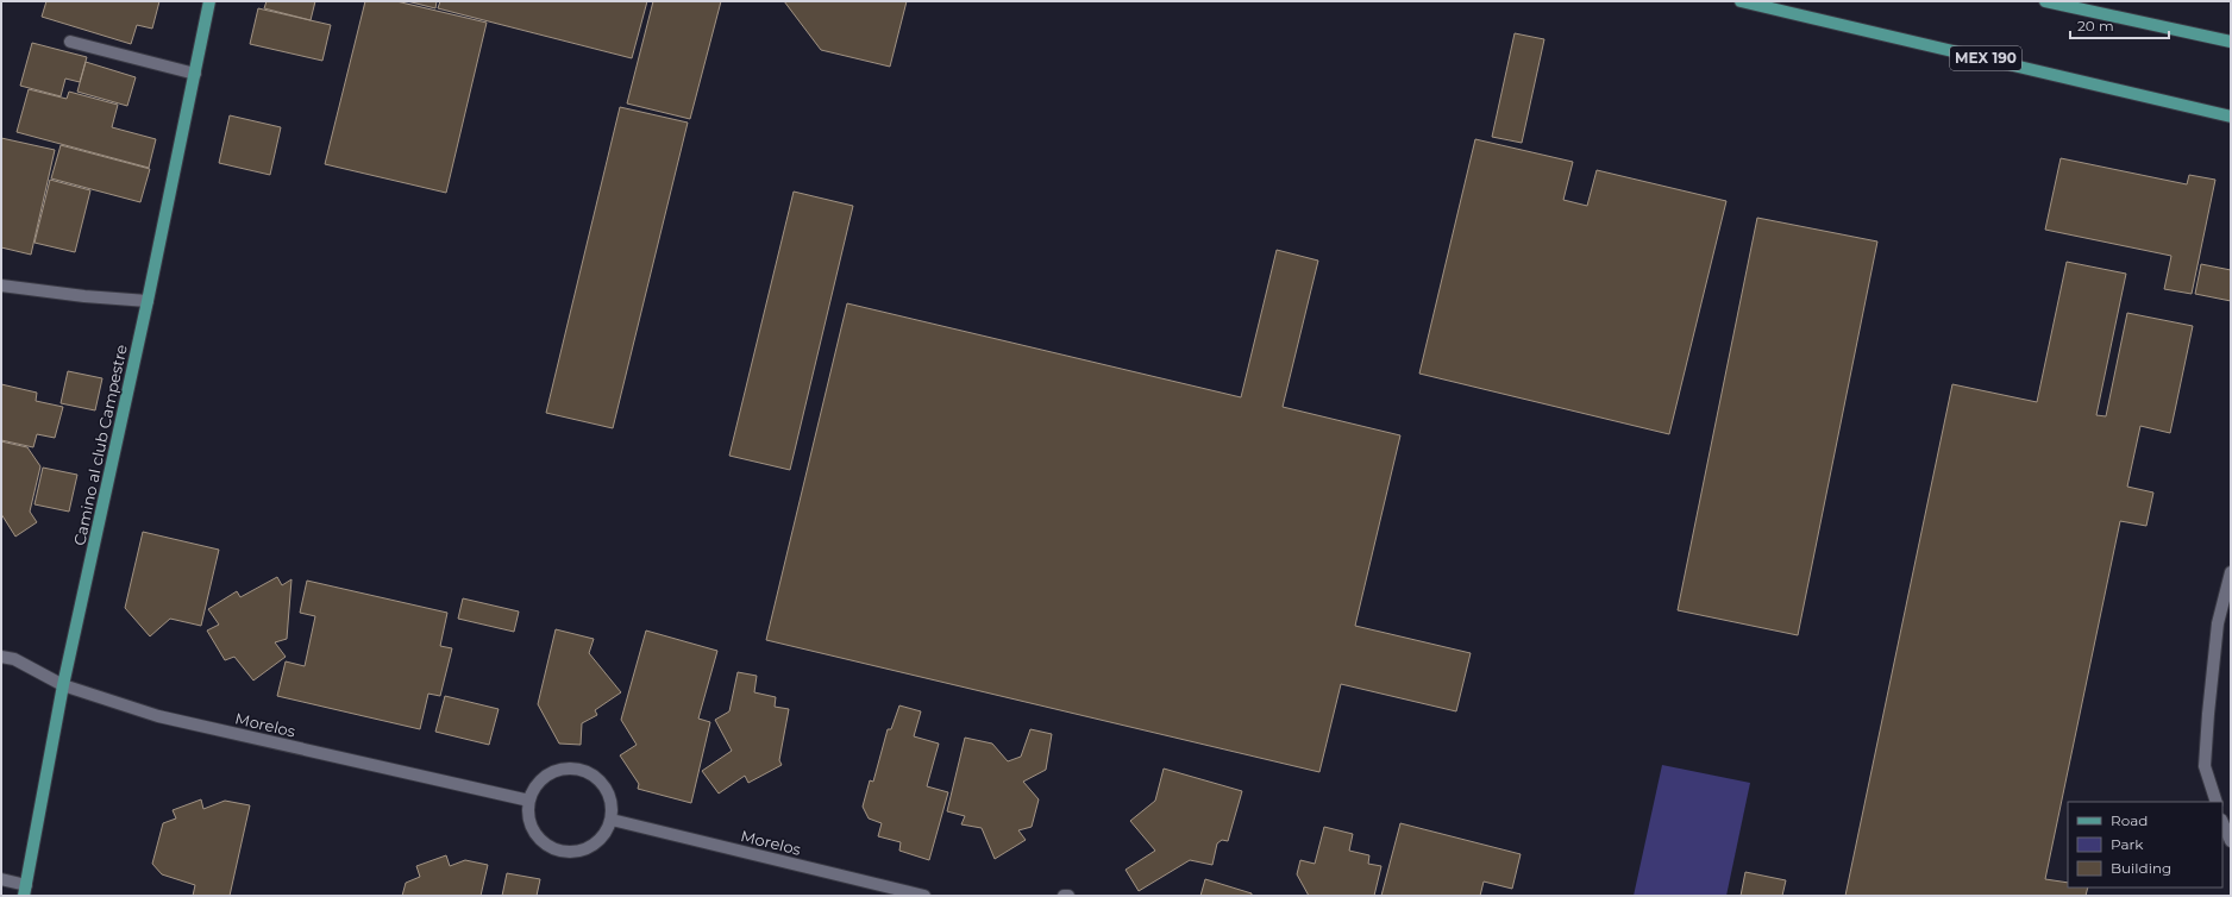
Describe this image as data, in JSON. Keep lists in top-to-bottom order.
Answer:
{
  "streets": {
    "main road": ["MEX 190", "Camino al club Campestre"],
    "street": ["Morelos"]
  },
  "crossings": [
    ["Camino al club Campestre", "Morelos"]
  ],
  "legend": ["Road", "Park", "Building"],
  "scale_bar": "20 m"
}
